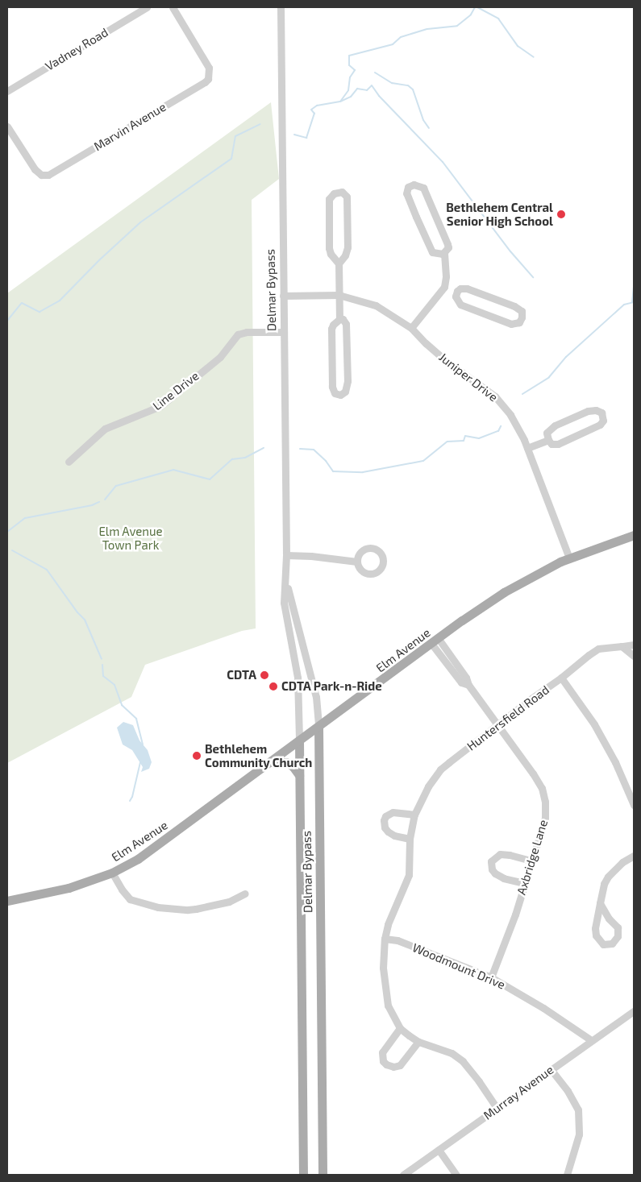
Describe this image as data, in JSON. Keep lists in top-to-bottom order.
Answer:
{
  "streets": {
    "main road": ["Delmar Bypass", "Elm Avenue"],
    "street": [
      "Vadney Road",
      "Marvin Avenue",
      "Juniper Drive",
      "Line Drive",
      "Huntersfield Road",
      "Axbridge Lane",
      "Woodmount Drive",
      "Murray Avenue"
    ]
  },
  "crossings": [
    ["Delmar Bypass", "Juniper Drive"],
    ["Delmar Bypass", "Line Drive"],
    ["Delmar Bypass", "Elm Avenue"],
    ["Juniper Drive", "Elm Avenue"],
    ["Elm Avenue", "Axbridge Lane"],
    ["Huntersfield Road", "Axbridge Lane"],
    ["Huntersfield Road", "Woodmount Drive"],
    ["Huntersfield Road", "Murray Avenue"],
    ["Axbridge Lane", "Woodmount Drive"],
    ["Woodmount Drive", "Murray Avenue"]
  ],
  "parks": ["Elm Avenue Town Park"],
  "places": [
    "Bethlehem Central Senior High School",
    "CDTA",
    "CDTA Park-n-Ride",
    "Bethlehem Community Church"
  ]
}
